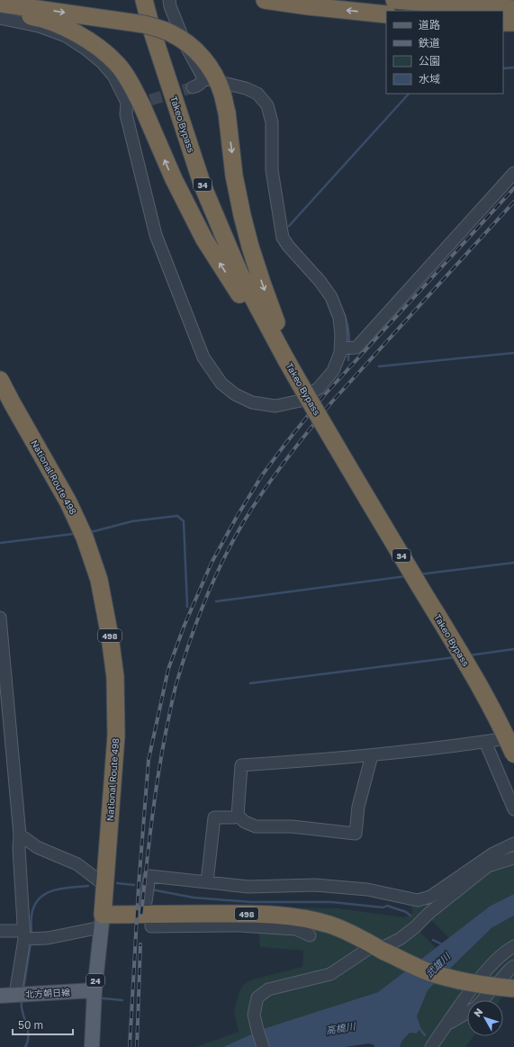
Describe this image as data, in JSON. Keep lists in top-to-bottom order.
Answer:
{
  "streets": {
    "highway": [
      "Takeo Bypass",
      "34",
      "National Route 498",
      "498"
    ],
    "main road": ["24", "北方朝日線"]
  },
  "crossings": [
    ["National Route 498", "498"],
    ["National Route 498", "24"],
    ["498", "24"],
    ["24", "北方朝日線"]
  ],
  "water": ["武雄川", "高橋川"],
  "legend": [
    "道路",
    "鉄道",
    "公園",
    "水域"
  ],
  "scale_bar": "50 m",
  "north": "top left"
}
